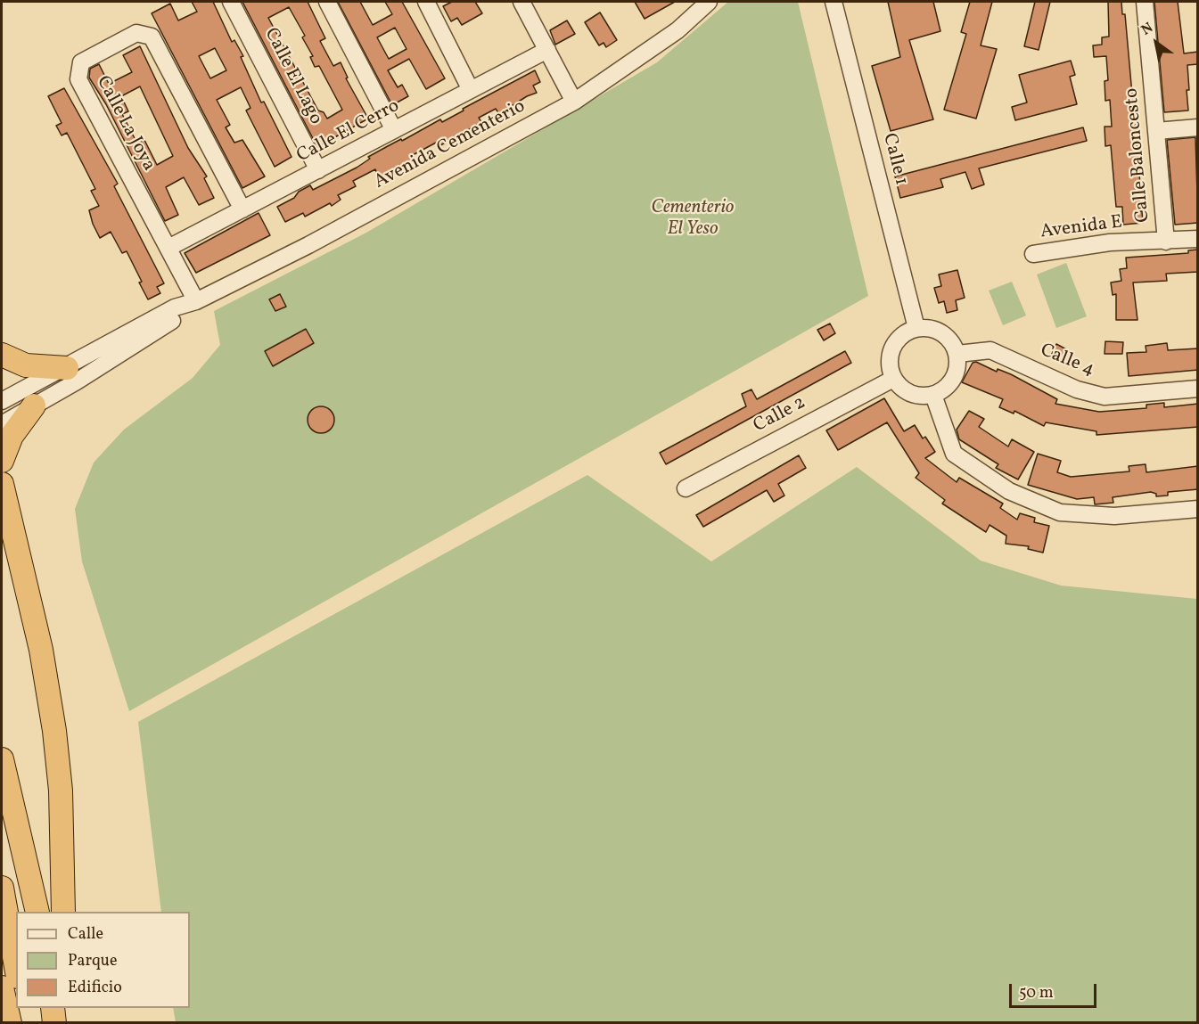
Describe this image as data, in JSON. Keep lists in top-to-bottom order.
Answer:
{
  "streets": {
    "street": [
      "Calle El Lago",
      "Calle La Joya",
      "Calle El Cerro",
      "Avenida Cementerio",
      "Calle Baloncesto",
      "Calle 1",
      "Avenida E",
      "Calle 4",
      "Calle 2"
    ]
  },
  "crossings": [
    ["Calle El Lago", "Calle El Cerro"],
    ["Calle La Joya", "Calle El Cerro"],
    ["Calle La Joya", "Avenida Cementerio"],
    ["Calle Baloncesto", "Avenida E"],
    ["Calle 1", "Calle 4"],
    ["Calle 1", "Calle 2"],
    ["Calle 4", "Calle 2"]
  ],
  "parks": ["Cementerio El Yeso"],
  "legend": ["Calle", "Parque", "Edificio"],
  "scale_bar": "50 m",
  "north": "top left"
}
